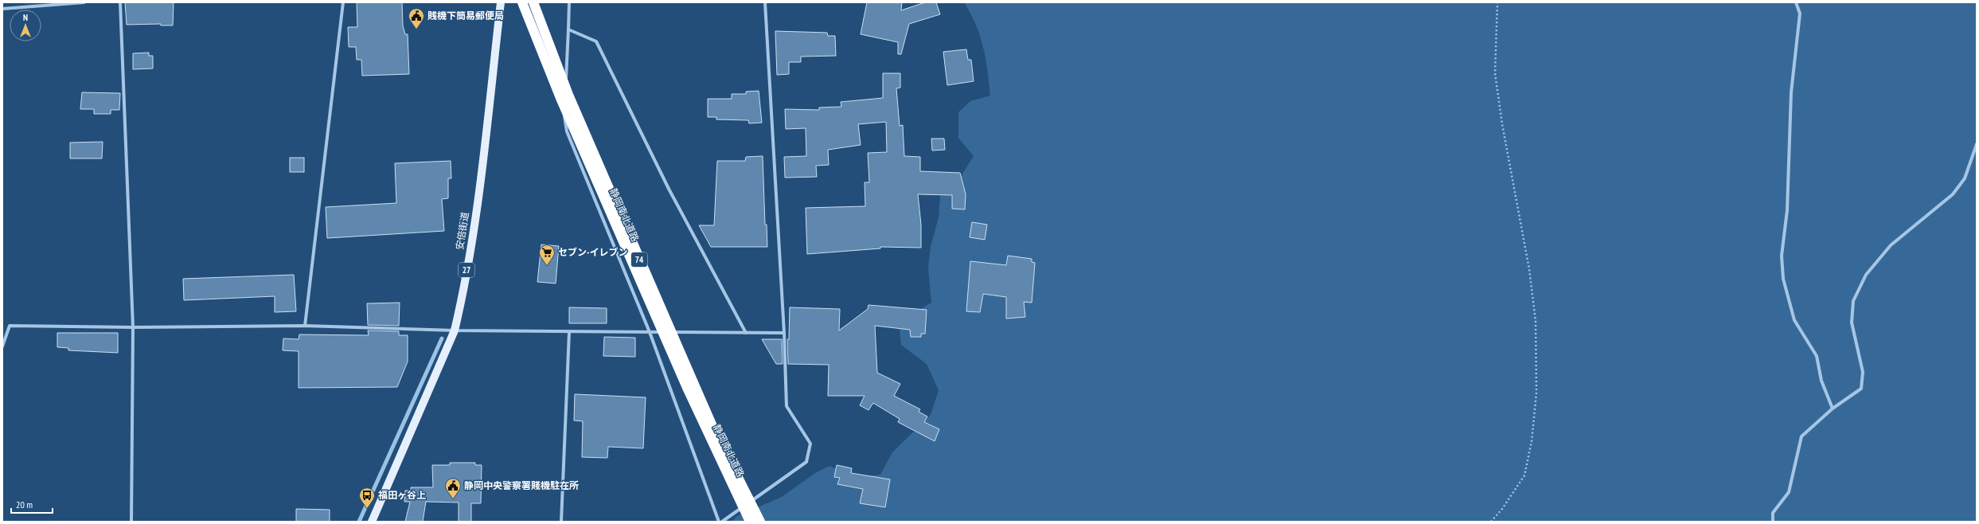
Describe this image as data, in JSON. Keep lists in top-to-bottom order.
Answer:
{
  "streets": {
    "highway": ["静岡南北道路", "74"],
    "main road": ["安倍街道", "27"]
  },
  "places": {
    "public building": ["賎機下簡易郵便局", "静岡中央警察署賤機駐在所"],
    "supermarket": ["セブン-イレブン"],
    "bus stop": ["福田ヶ谷上"]
  },
  "scale_bar": "20 m",
  "north": "top"
}
